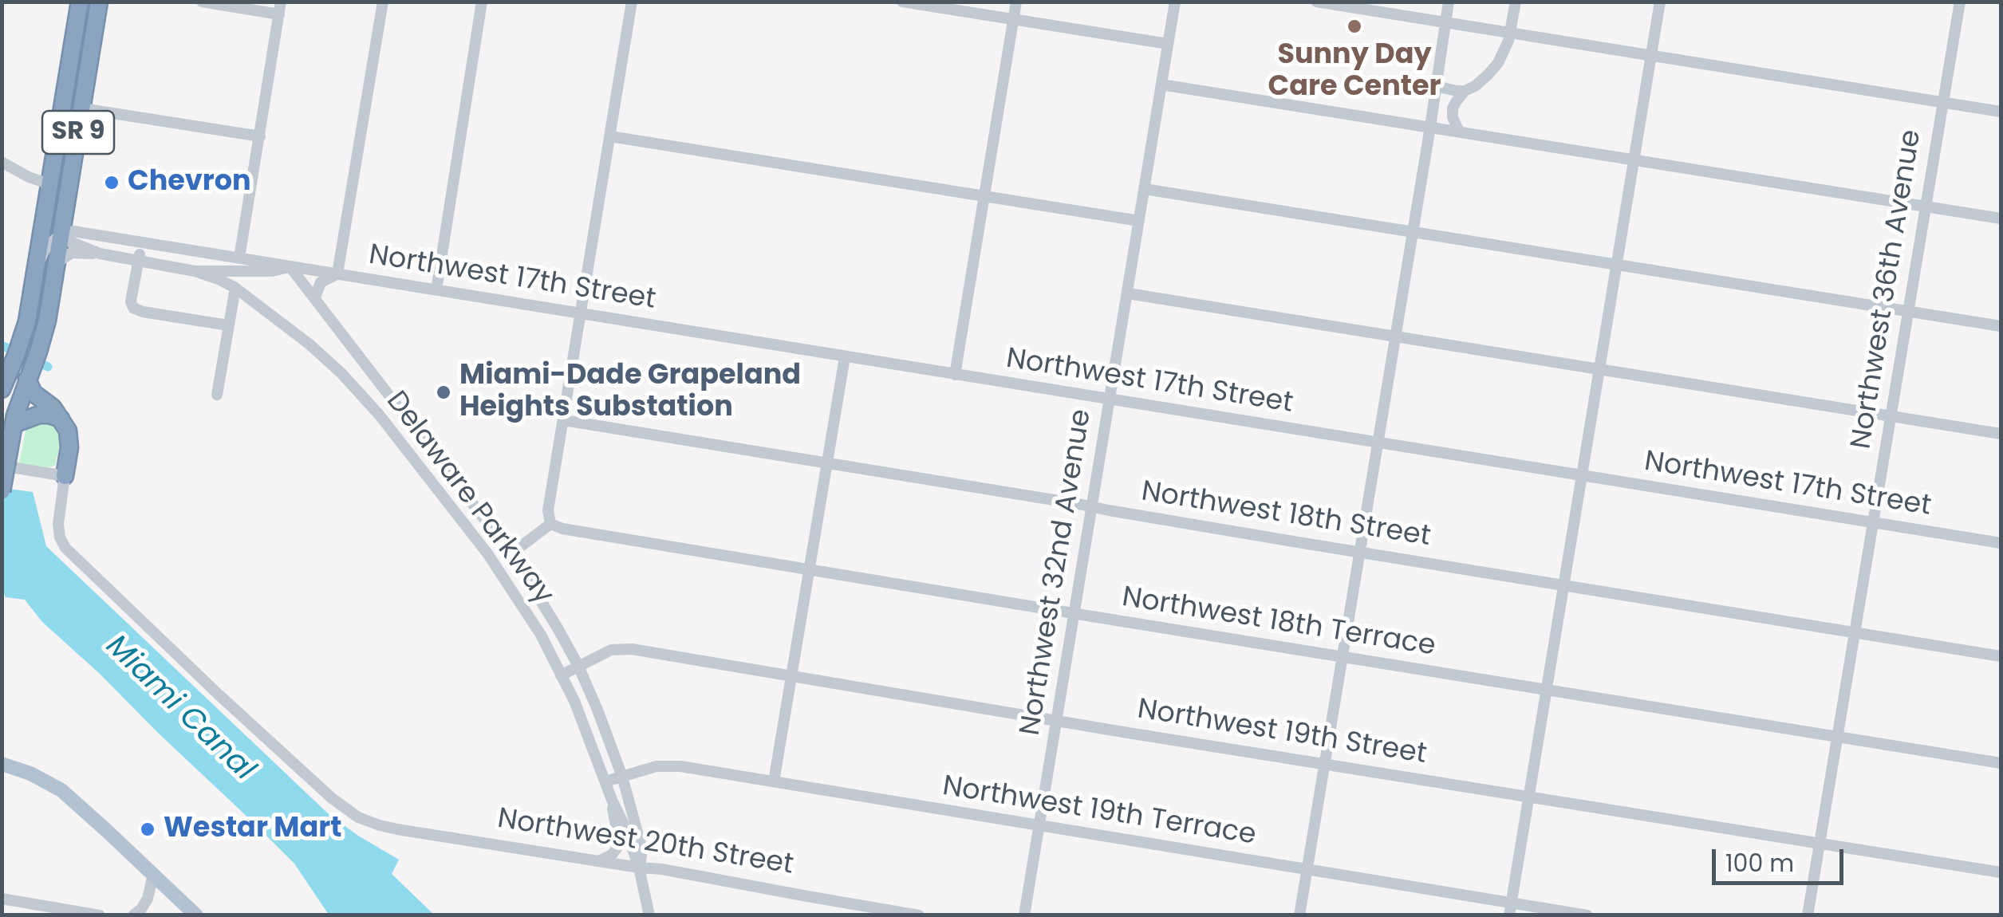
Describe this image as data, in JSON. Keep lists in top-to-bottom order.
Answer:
{
  "streets": {
    "highway": ["SR 9"],
    "street": [
      "Northwest 17th Street",
      "Northwest 36th Avenue",
      "Delaware Parkway",
      "Northwest 18th Street",
      "Northwest 32nd Avenue",
      "Northwest 18th Terrace",
      "Northwest 19th Street",
      "Northwest 19th Terrace",
      "Northwest 20th Street"
    ]
  },
  "crossings": [
    ["SR 9", "Northwest 17th Street"],
    ["Northwest 17th Street", "Northwest 36th Avenue"],
    ["Northwest 17th Street", "Delaware Parkway"],
    ["Northwest 17th Street", "Northwest 32nd Avenue"],
    ["Northwest 36th Avenue", "Northwest 18th Street"],
    ["Northwest 36th Avenue", "Northwest 18th Terrace"],
    ["Northwest 36th Avenue", "Northwest 19th Street"],
    ["Delaware Parkway", "Northwest 19th Street"],
    ["Delaware Parkway", "Northwest 19th Terrace"],
    ["Delaware Parkway", "Northwest 20th Street"],
    ["Northwest 18th Street", "Northwest 32nd Avenue"],
    ["Northwest 32nd Avenue", "Northwest 18th Terrace"],
    ["Northwest 32nd Avenue", "Northwest 19th Street"],
    ["Northwest 32nd Avenue", "Northwest 19th Terrace"]
  ],
  "water": ["Miami Canal"],
  "places": [
    "Sunny Day Care Center",
    "Chevron",
    "Miami-Dade Grapeland Heights Substation",
    "Westar Mart"
  ],
  "scale_bar": "100 m"
}
